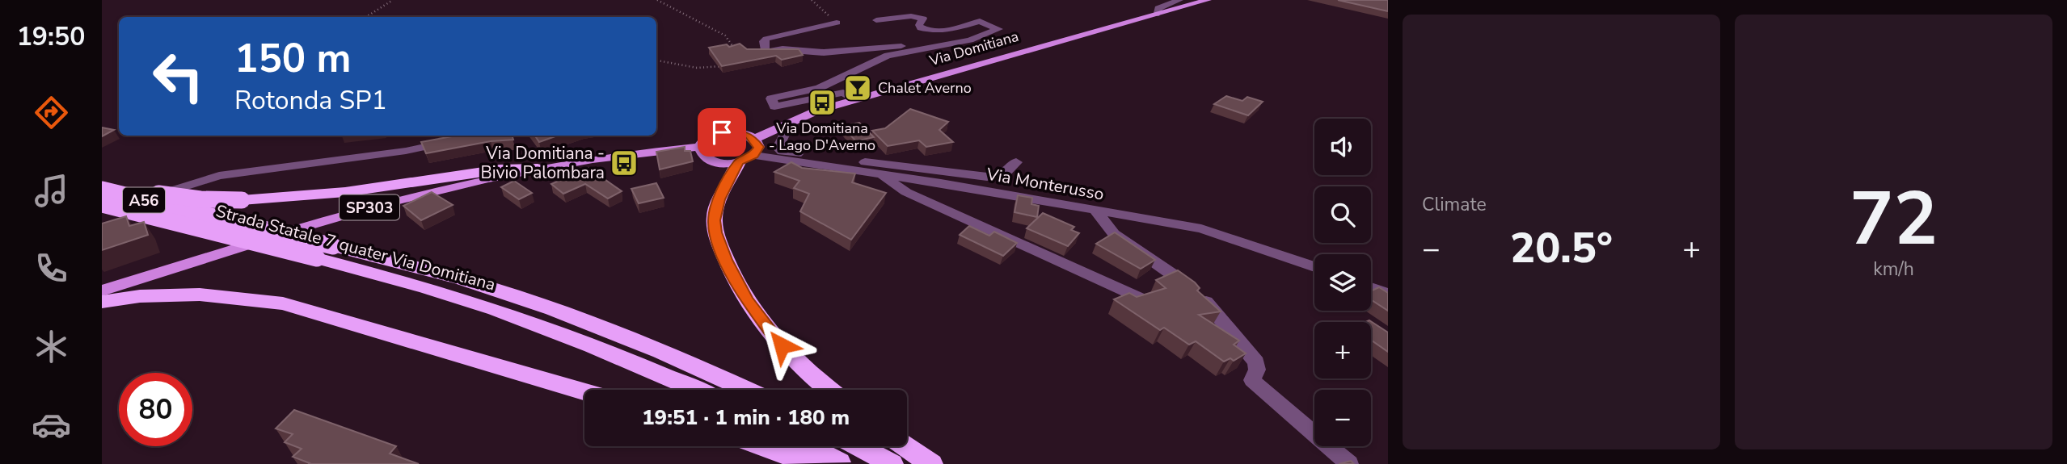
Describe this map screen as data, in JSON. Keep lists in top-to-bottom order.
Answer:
{
  "streets": {
    "highway": ["A56", "Strada Statale 7 quater Via Domitiana"],
    "main road": ["Via Domitiana", "SP303"],
    "street": ["Via Monterusso"]
  },
  "places": {
    "bar": ["Chalet Averno"],
    "bus stop": ["Via Domitiana - Lago D'Averno", "Via Domitiana - Bivio Palombara"]
  },
  "page": {
    "tabs": "19:50",
    "tile": [
      "Climate",
      ["72", "km/h"]
    ],
    "turn": ["150 m", "Rotonda SP1"],
    "map_buttons": ["+", "−"],
    "heat": ["−", "20.5°", "+"],
    "limit": "80",
    "trip": "19:51 · 1 min · 180 m"
  }
}
